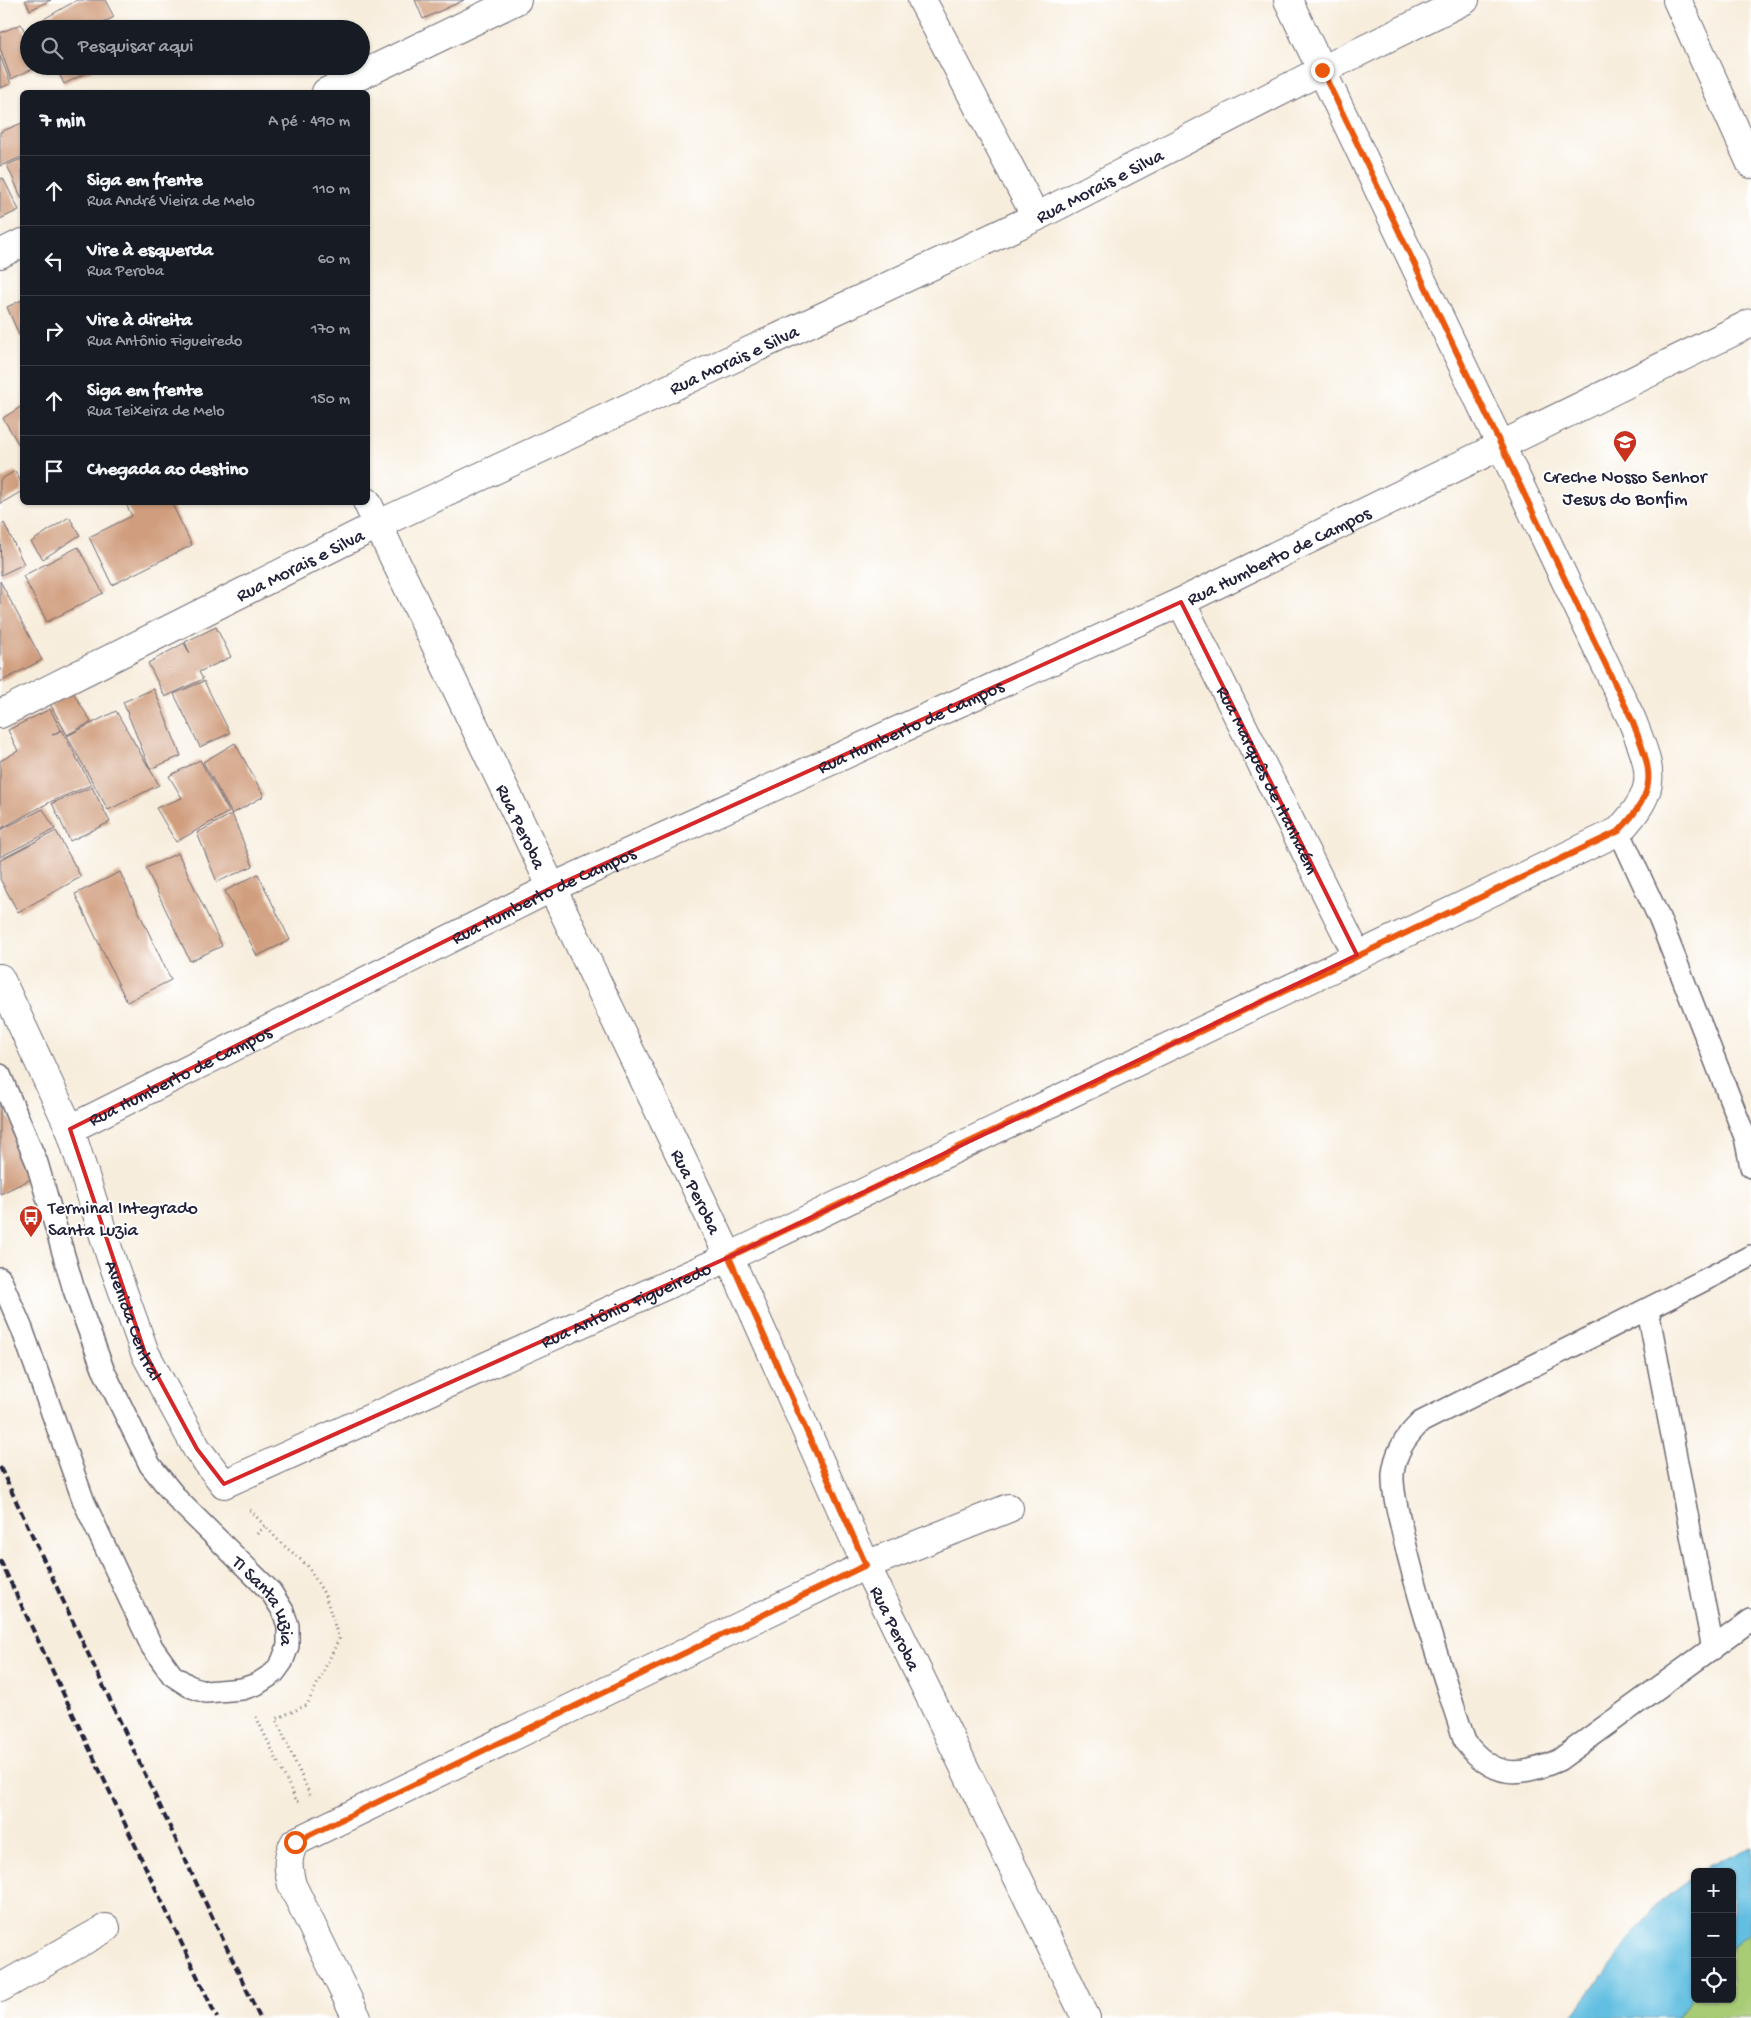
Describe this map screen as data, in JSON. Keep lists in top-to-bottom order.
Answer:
{
  "streets": {
    "street": [
      "Rua Morais e Silva",
      "Rua Humberto de Campos",
      "Rua Marquês de Itanhaém",
      "Rua Peroba",
      "Rua Antônio Figueiredo",
      "Avenida Central"
    ],
    "lane": ["TI Santa Luzia"]
  },
  "crossings": [
    ["Rua Morais e Silva", "Rua Peroba"],
    ["Rua Humberto de Campos", "Rua Marquês de Itanhaém"],
    ["Rua Humberto de Campos", "Rua Peroba"],
    ["Rua Humberto de Campos", "Avenida Central"],
    ["Rua Marquês de Itanhaém", "Rua Antônio Figueiredo"],
    ["Rua Peroba", "Rua Antônio Figueiredo"],
    ["Rua Antônio Figueiredo", "Avenida Central"]
  ],
  "places": {
    "school or university": ["Creche Nosso Senhor Jesus do Bonfim"],
    "bus stop": ["Terminal Integrado Santa Luzia"]
  },
  "page": {
    "search": "Pesquisar aqui",
    "heading": ["7 min", "A pé · 490 m"],
    "list": [
      ["Siga em frente", "Rua André Vieira de Melo", "110 m"],
      ["Vire à esquerda", "Rua Peroba", "60 m"],
      ["Vire à direita", "Rua Antônio Figueiredo", "170 m"],
      ["Siga em frente", "Rua Teixeira de Melo", "150 m"],
      "Chegada ao destino"
    ],
    "map_buttons": ["+", "−"]
  }
}
